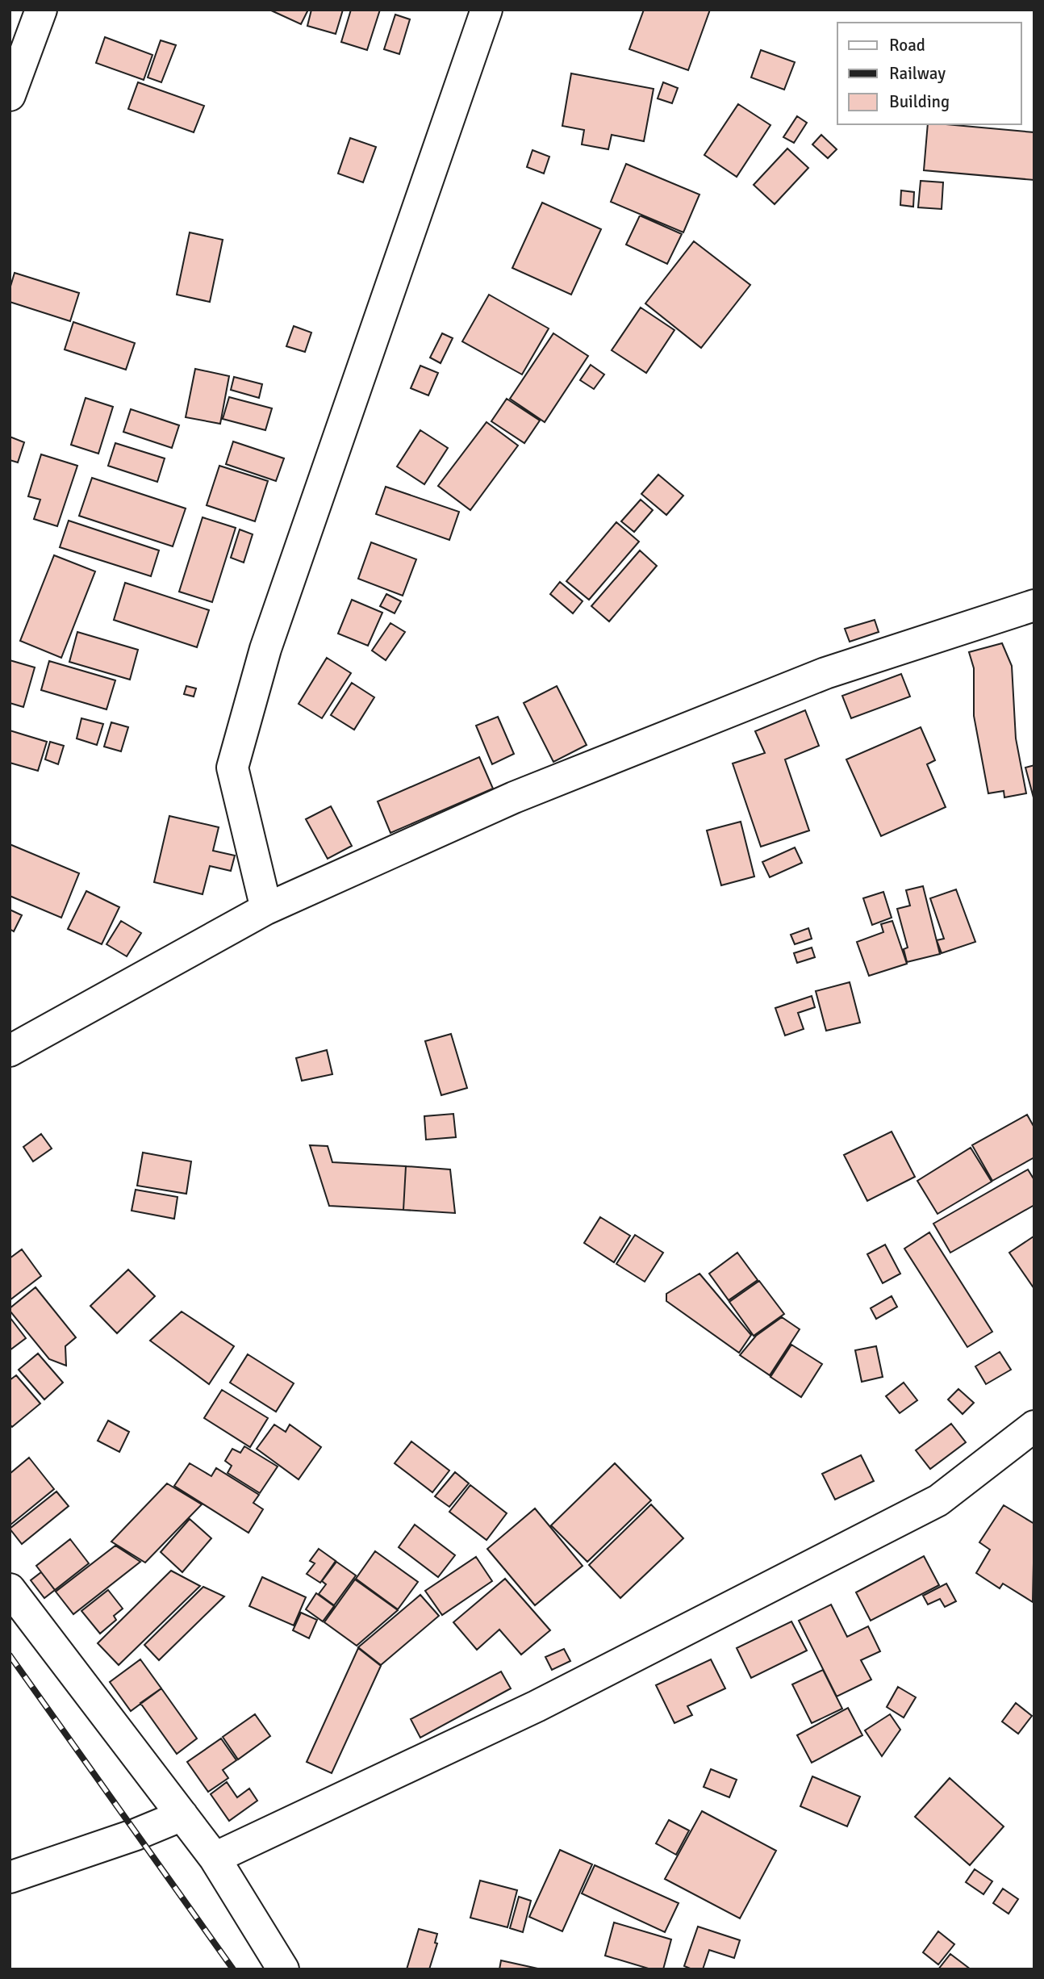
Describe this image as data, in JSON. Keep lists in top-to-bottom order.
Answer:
{
  "legend": ["Road", "Railway", "Building"]
}
